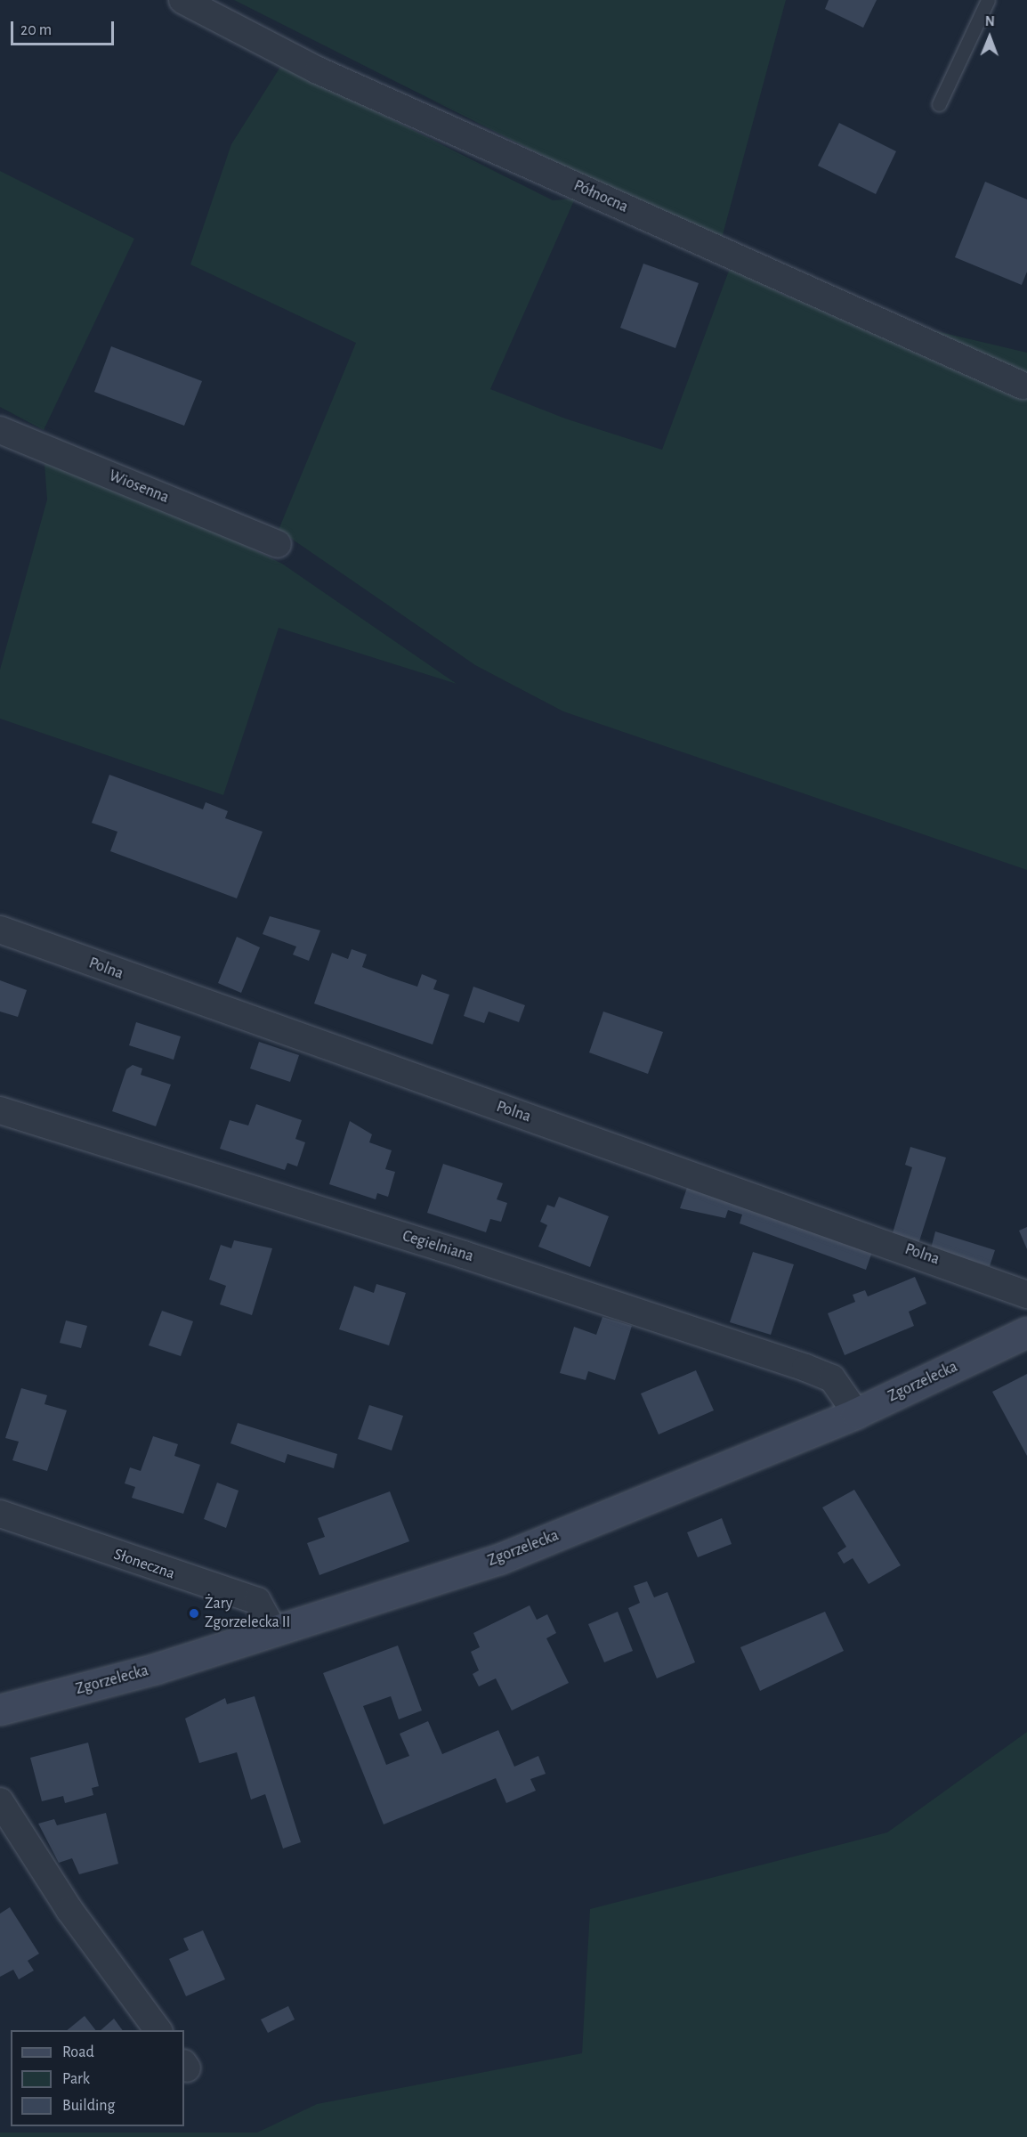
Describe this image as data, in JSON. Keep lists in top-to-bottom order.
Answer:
{
  "streets": {
    "street": [
      "Północna",
      "Wiosenna",
      "Polna",
      "Cegielniana",
      "Zgorzelecka",
      "Słoneczna"
    ]
  },
  "crossings": [
    ["Cegielniana", "Zgorzelecka"],
    ["Zgorzelecka", "Słoneczna"]
  ],
  "places": ["Żary Zgorzelecka II"],
  "legend": ["Road", "Park", "Building"],
  "scale_bar": "20 m",
  "north": "top"
}
